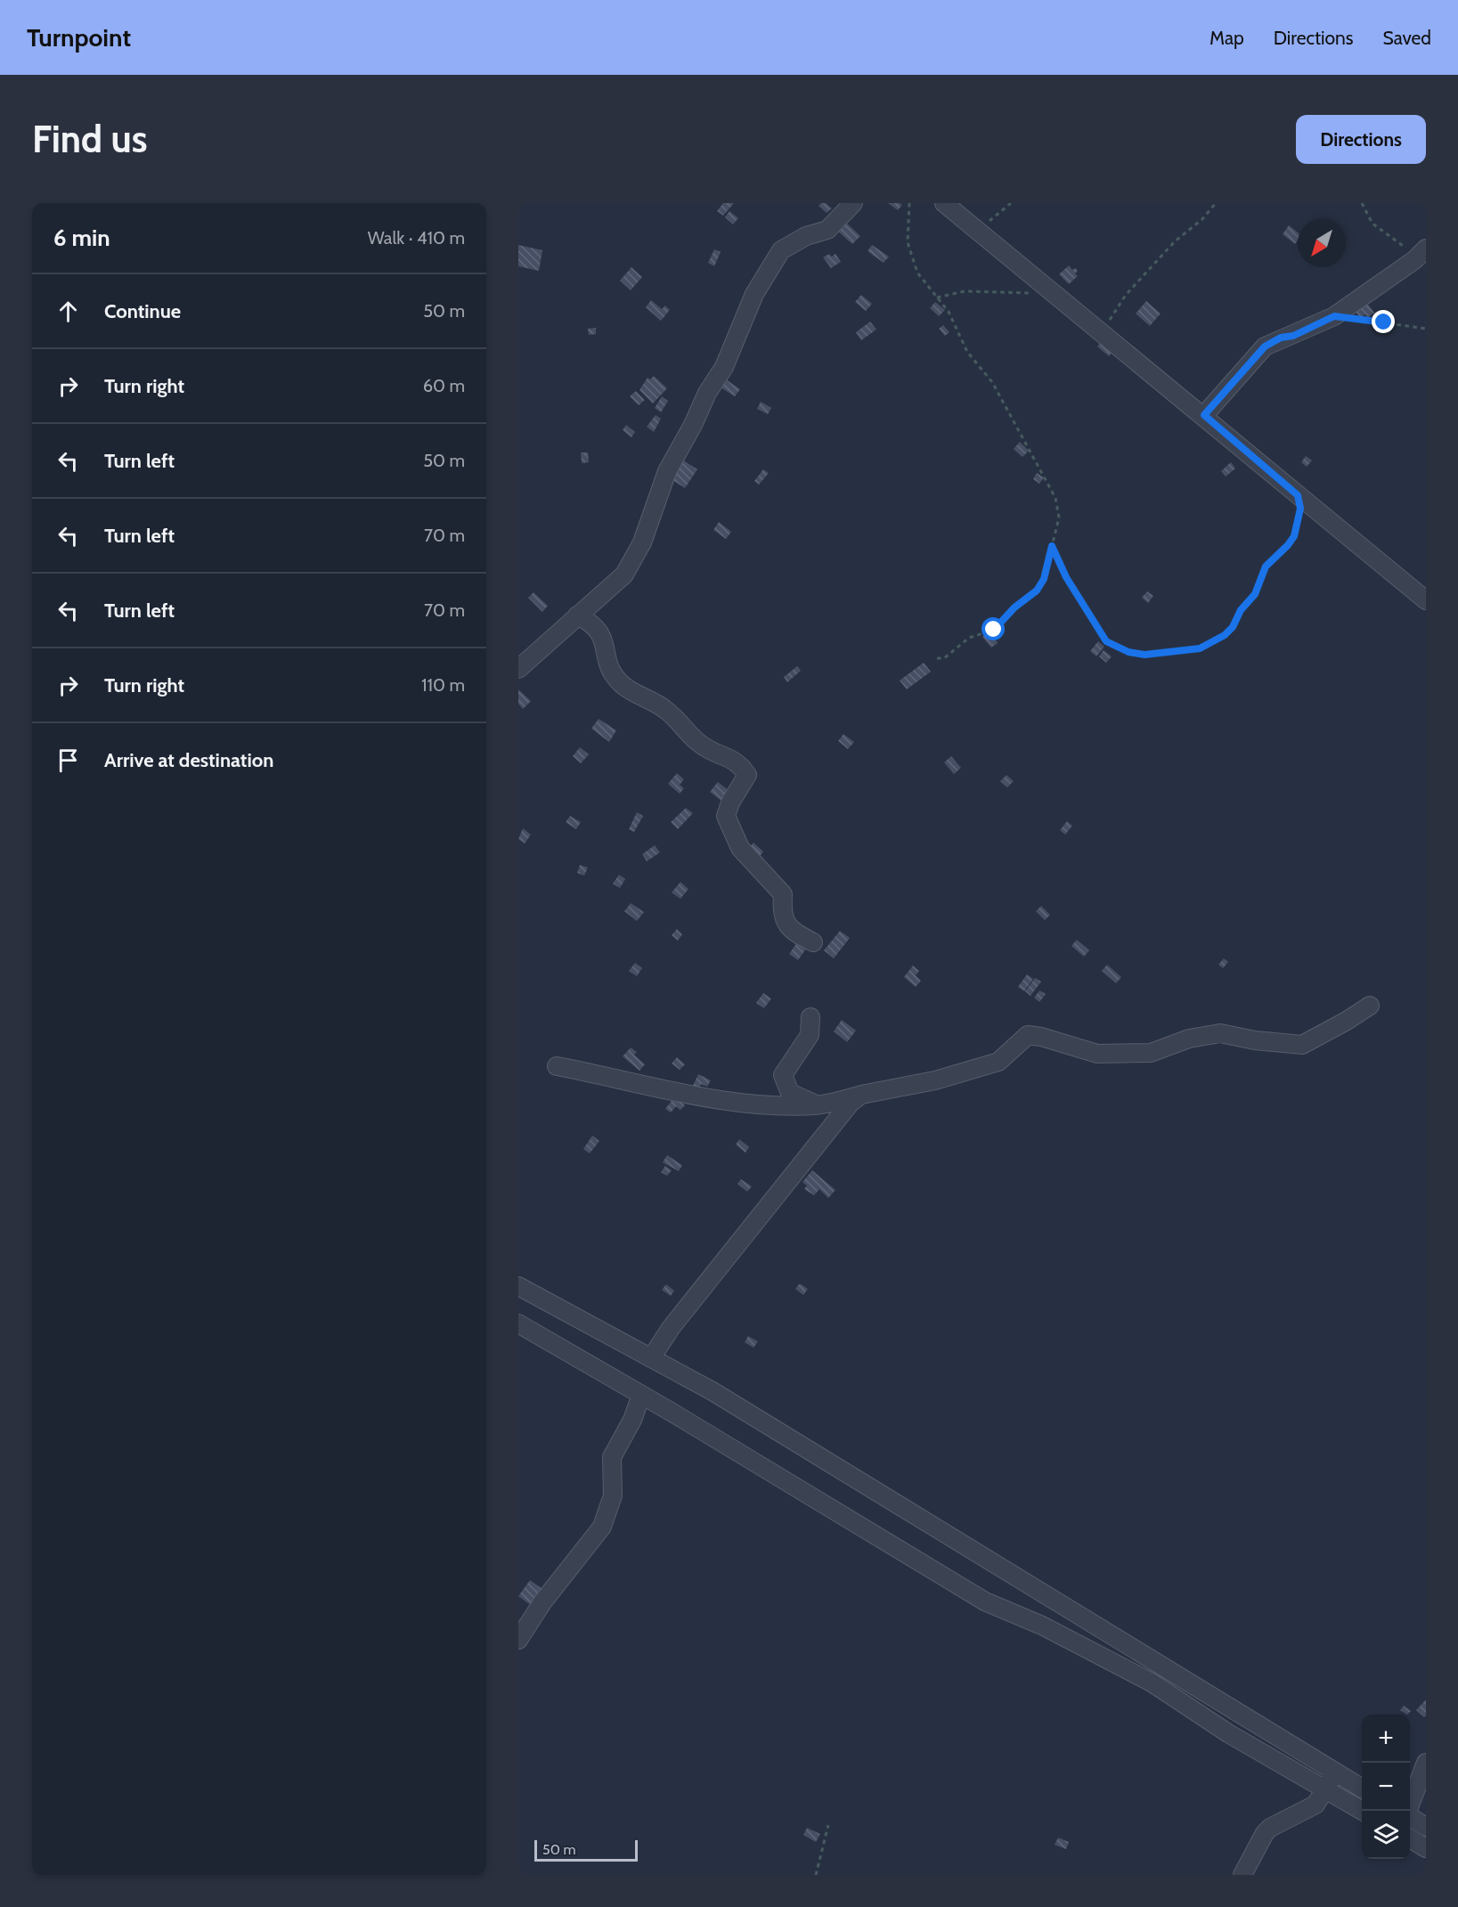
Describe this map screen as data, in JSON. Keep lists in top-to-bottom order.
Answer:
{
  "scale_bar": "50 m",
  "north": "bottom left",
  "page": {
    "header": "Turnpoint",
    "nav": ["Map", "Directions", "Saved"],
    "buttons": "Directions",
    "title": "Find us",
    "heading": ["6 min", "Walk · 410 m"],
    "list": [
      ["Continue", "50 m"],
      ["Turn right", "60 m"],
      ["Turn left", "50 m"],
      ["Turn left", "70 m"],
      ["Turn left", "70 m"],
      ["Turn right", "110 m"],
      "Arrive at destination"
    ],
    "map_buttons": ["+", "−"],
    "scale": "50 m"
  }
}
